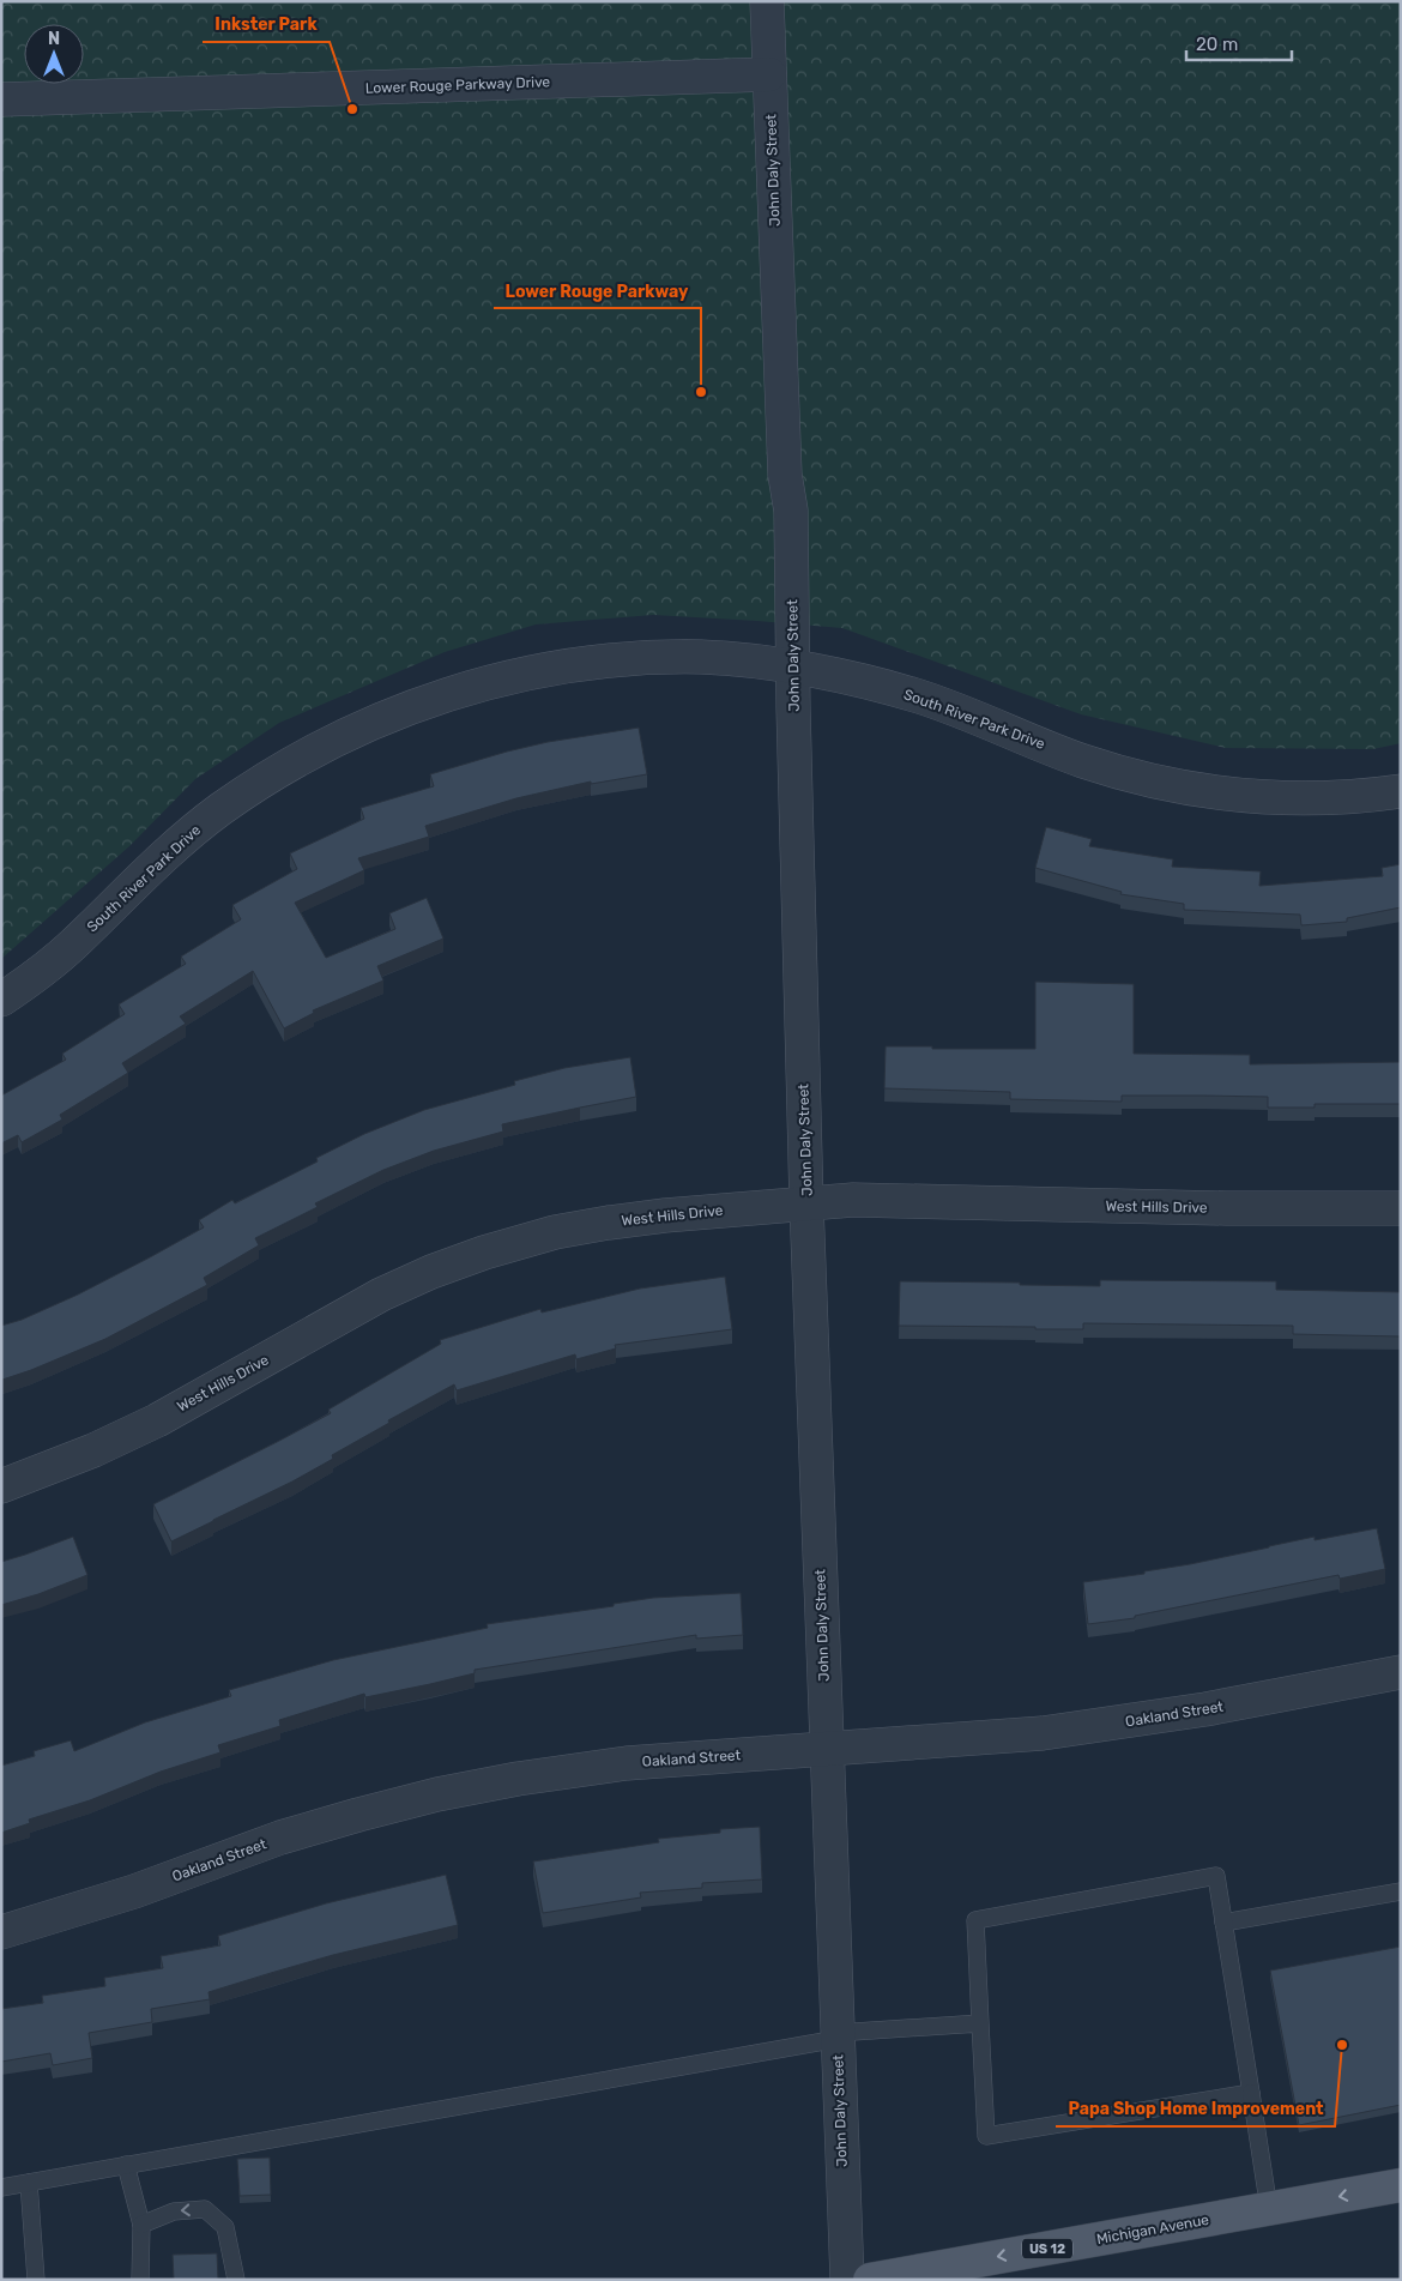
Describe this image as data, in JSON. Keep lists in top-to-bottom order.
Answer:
{
  "streets": {
    "main road": ["Michigan Avenue", "US 12"],
    "street": [
      "Lower Rouge Parkway Drive",
      "John Daly Street",
      "South River Park Drive",
      "West Hills Drive",
      "Oakland Street"
    ]
  },
  "crossings": [
    ["Lower Rouge Parkway Drive", "John Daly Street"],
    ["John Daly Street", "South River Park Drive"],
    ["John Daly Street", "West Hills Drive"],
    ["John Daly Street", "Oakland Street"]
  ],
  "one_way": ["Michigan Avenue"],
  "places": ["Inkster Park", "Lower Rouge Parkway", "Papa Shop Home Improvement"],
  "scale_bar": "20 m",
  "north": "top"
}
